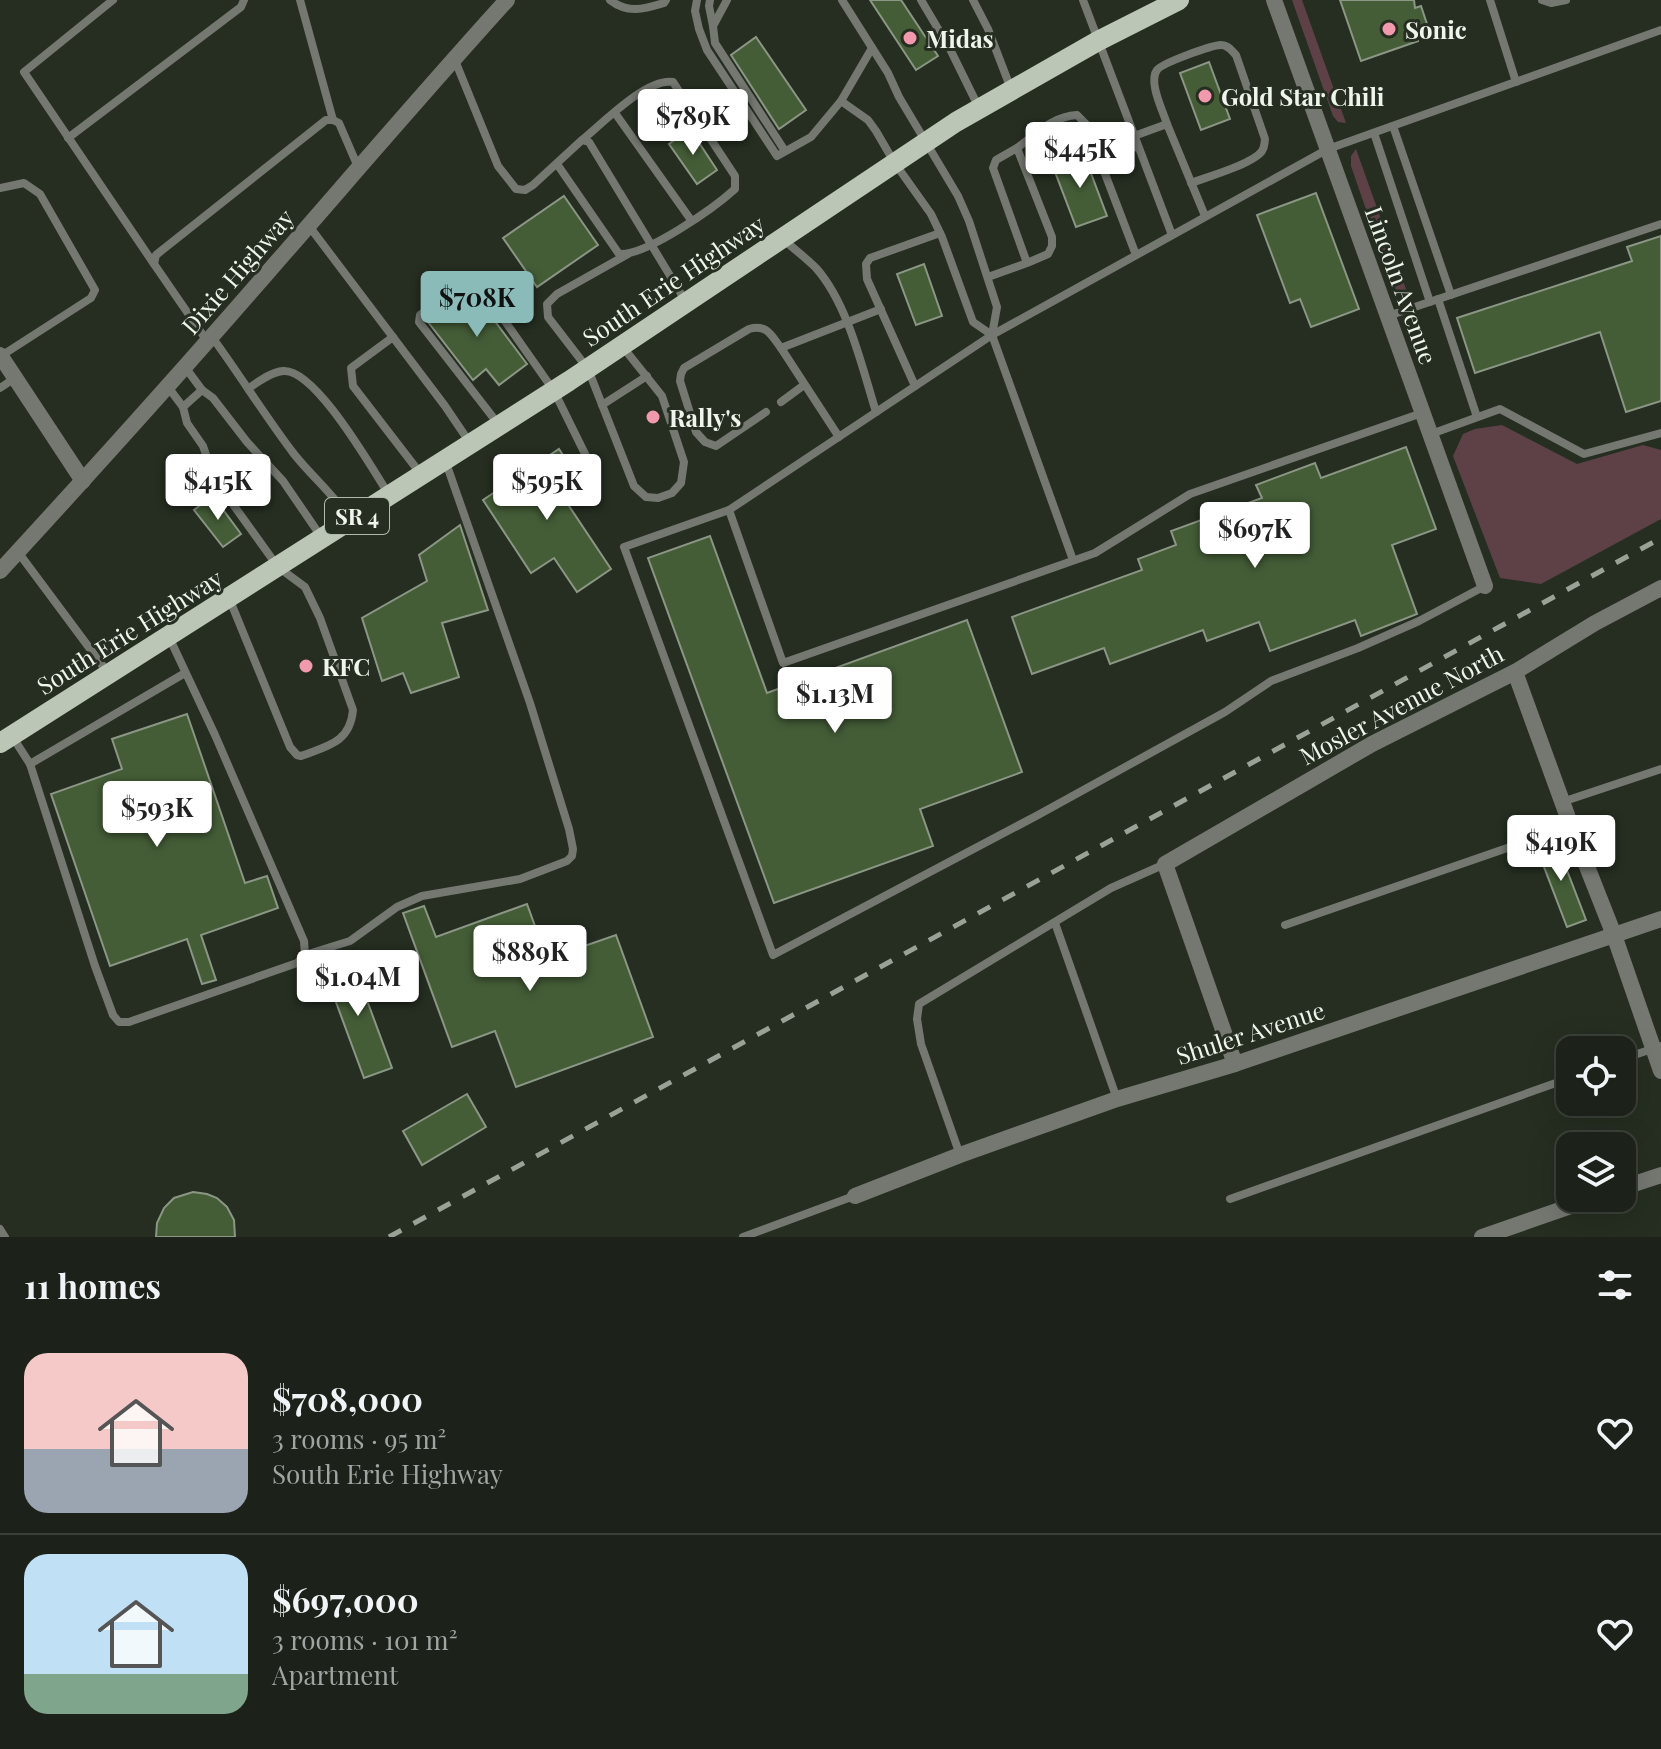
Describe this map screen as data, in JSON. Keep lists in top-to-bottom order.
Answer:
{
  "streets": {
    "main road": ["South Erie Highway", "SR 4"],
    "street": [
      "Dixie Highway",
      "Lincoln Avenue",
      "Mosler Avenue North",
      "Shuler Avenue"
    ]
  },
  "places": [
    "Sonic",
    "Midas",
    "Gold Star Chili",
    "Rally's",
    "KFC"
  ],
  "page": {
    "price": [
      "$789K",
      "$445K",
      "$708K",
      "$415K",
      "$595K",
      "$697K",
      "$1.13M",
      "$593K",
      "$419K",
      "$889K",
      "$1.04M"
    ],
    "heading": "11 homes",
    "list": [
      {
        "name": "$708,000",
        "note": "3 rooms · 95 m² · South Erie Highway"
      },
      {
        "name": "$697,000",
        "note": "3 rooms · 101 m² · Apartment"
      }
    ]
  }
}
